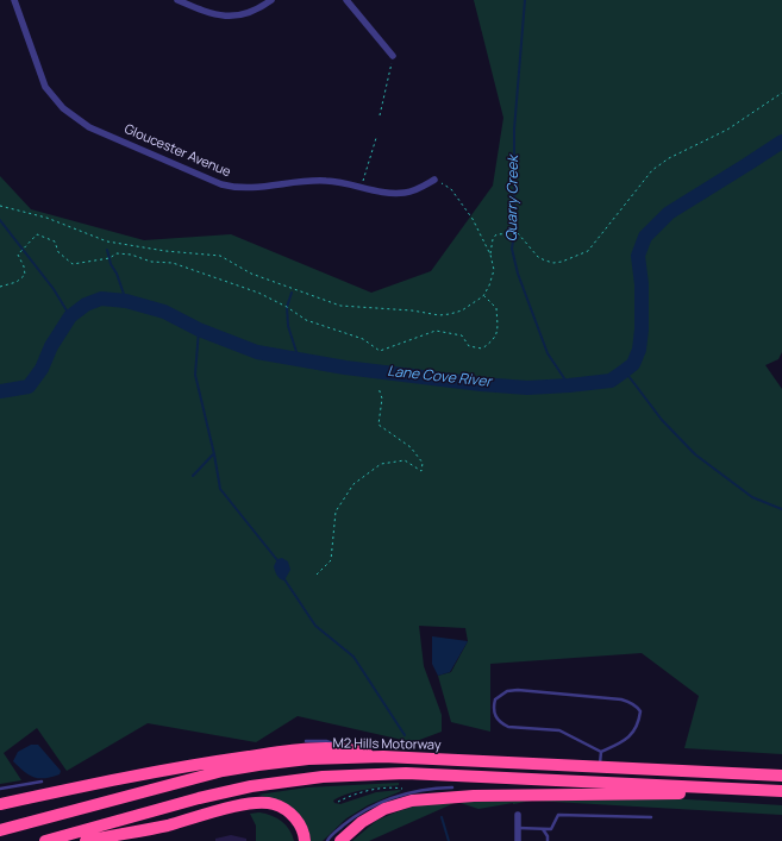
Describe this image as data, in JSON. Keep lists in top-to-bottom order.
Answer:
{
  "streets": {
    "highway": ["M2 Hills Motorway"],
    "street": ["Gloucester Avenue"]
  },
  "water": ["Quarry Creek", "Lane Cove River"]
}
